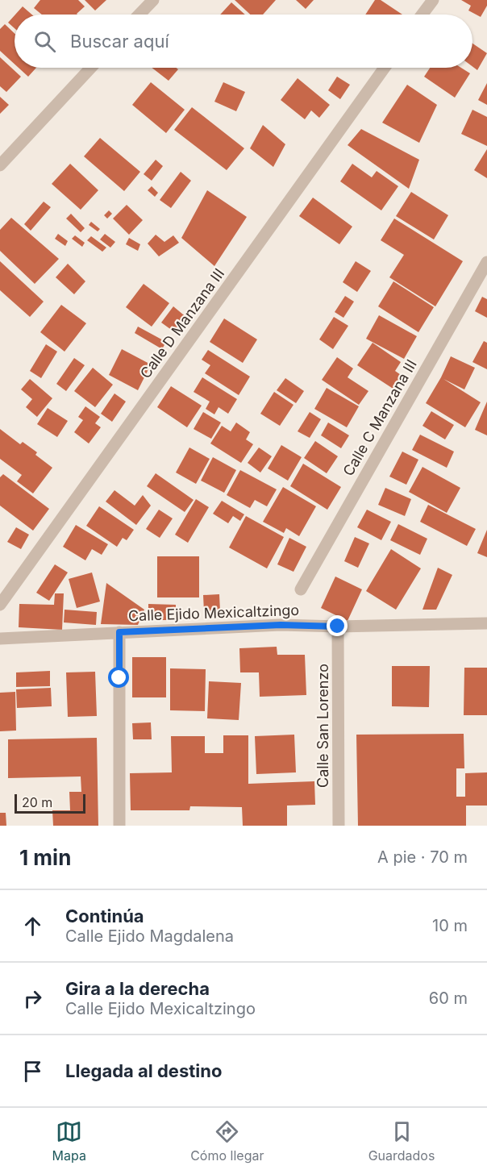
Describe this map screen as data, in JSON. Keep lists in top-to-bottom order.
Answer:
{
  "streets": {
    "street": [
      "Calle D Manzana III",
      "Calle C Manzana III",
      "Calle Ejido Mexicaltzingo",
      "Calle San Lorenzo"
    ]
  },
  "crossings": [
    ["Calle Ejido Mexicaltzingo", "Calle San Lorenzo"]
  ],
  "scale_bar": "20 m",
  "page": {
    "search": "Buscar aquí",
    "scale": "20 m",
    "heading": ["1 min", "A pie · 70 m"],
    "list": [
      ["Continúa", "Calle Ejido Magdalena", "10 m"],
      ["Gira a la derecha", "Calle Ejido Mexicaltzingo", "60 m"],
      "Llegada al destino"
    ],
    "nav": ["Mapa", "Cómo llegar", "Guardados"]
  }
}
